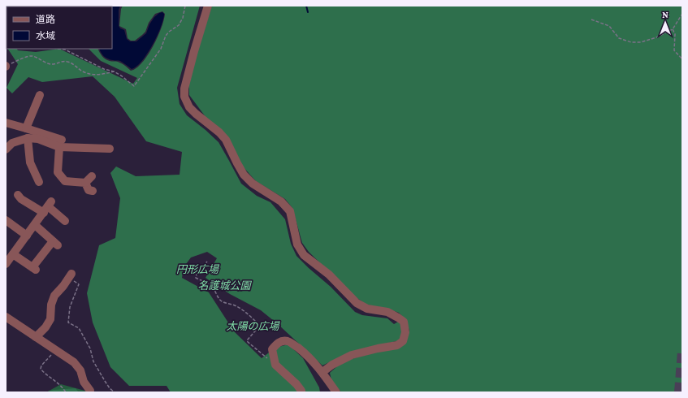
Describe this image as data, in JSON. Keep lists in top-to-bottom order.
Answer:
{
  "parks": ["円形広場", "名護城公園", "太陽の広場"],
  "legend": ["道路", "水域"],
  "north": "top"
}
